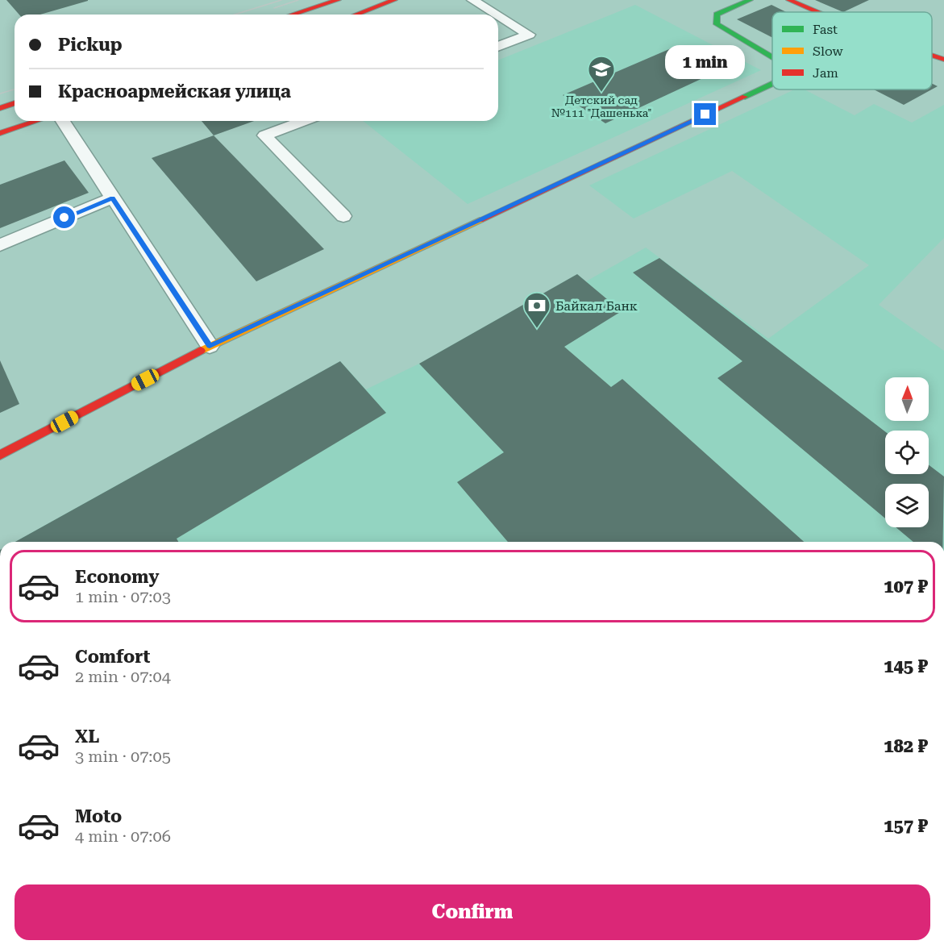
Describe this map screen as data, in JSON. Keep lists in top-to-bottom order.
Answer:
{
  "places": {
    "school or university": ["Детский сад №111 \"Дашенька\""],
    "bank": ["Байкал Банк"]
  },
  "legend": ["Fast", "Slow", "Jam"],
  "north": "top",
  "page": {
    "banner": ["Pickup", "Красноармейская улица"],
    "bubble": "1 min",
    "list": [
      {
        "name": "Economy",
        "note": "1 min · 07:03",
        "value": "107 ₽"
      },
      {
        "name": "Comfort",
        "note": "2 min · 07:04",
        "value": "145 ₽"
      },
      {
        "name": "XL",
        "note": "3 min · 07:05",
        "value": "182 ₽"
      },
      {
        "name": "Moto",
        "note": "4 min · 07:06",
        "value": "157 ₽"
      }
    ],
    "buttons": "Confirm"
  }
}
